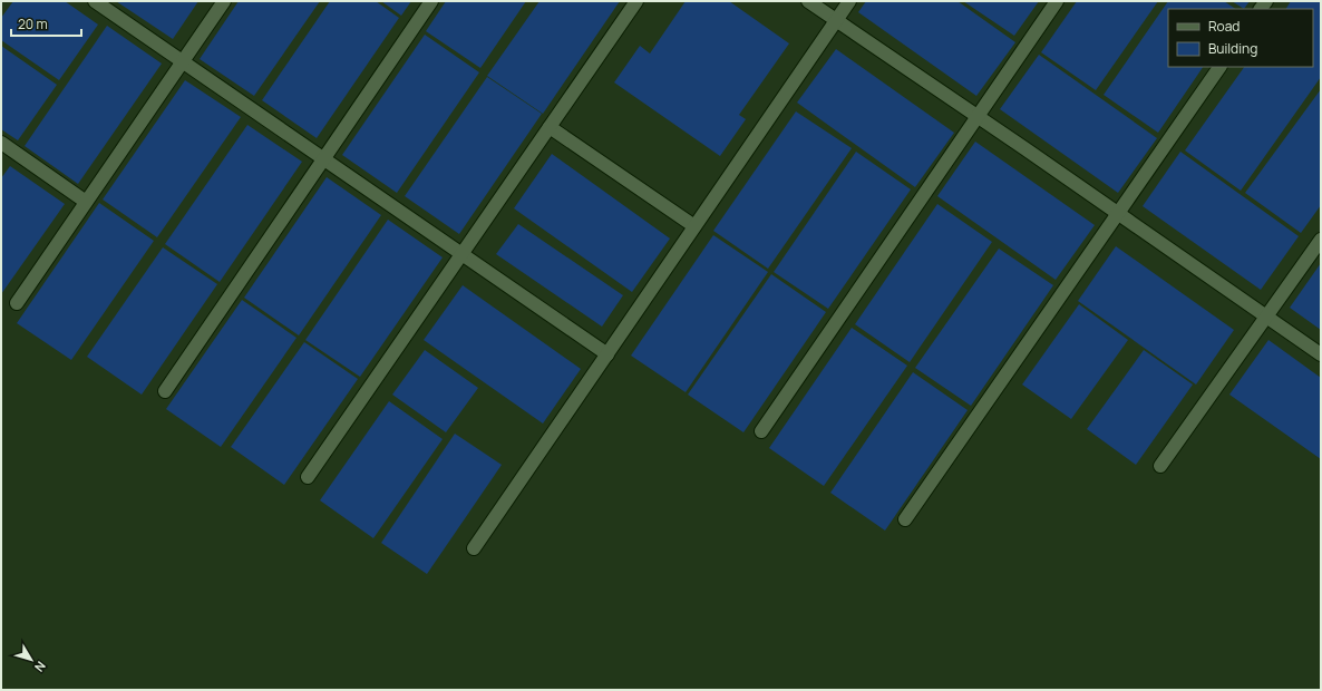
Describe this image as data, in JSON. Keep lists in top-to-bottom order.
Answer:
{
  "legend": ["Road", "Building"],
  "scale_bar": "20 m",
  "north": "bottom right"
}
